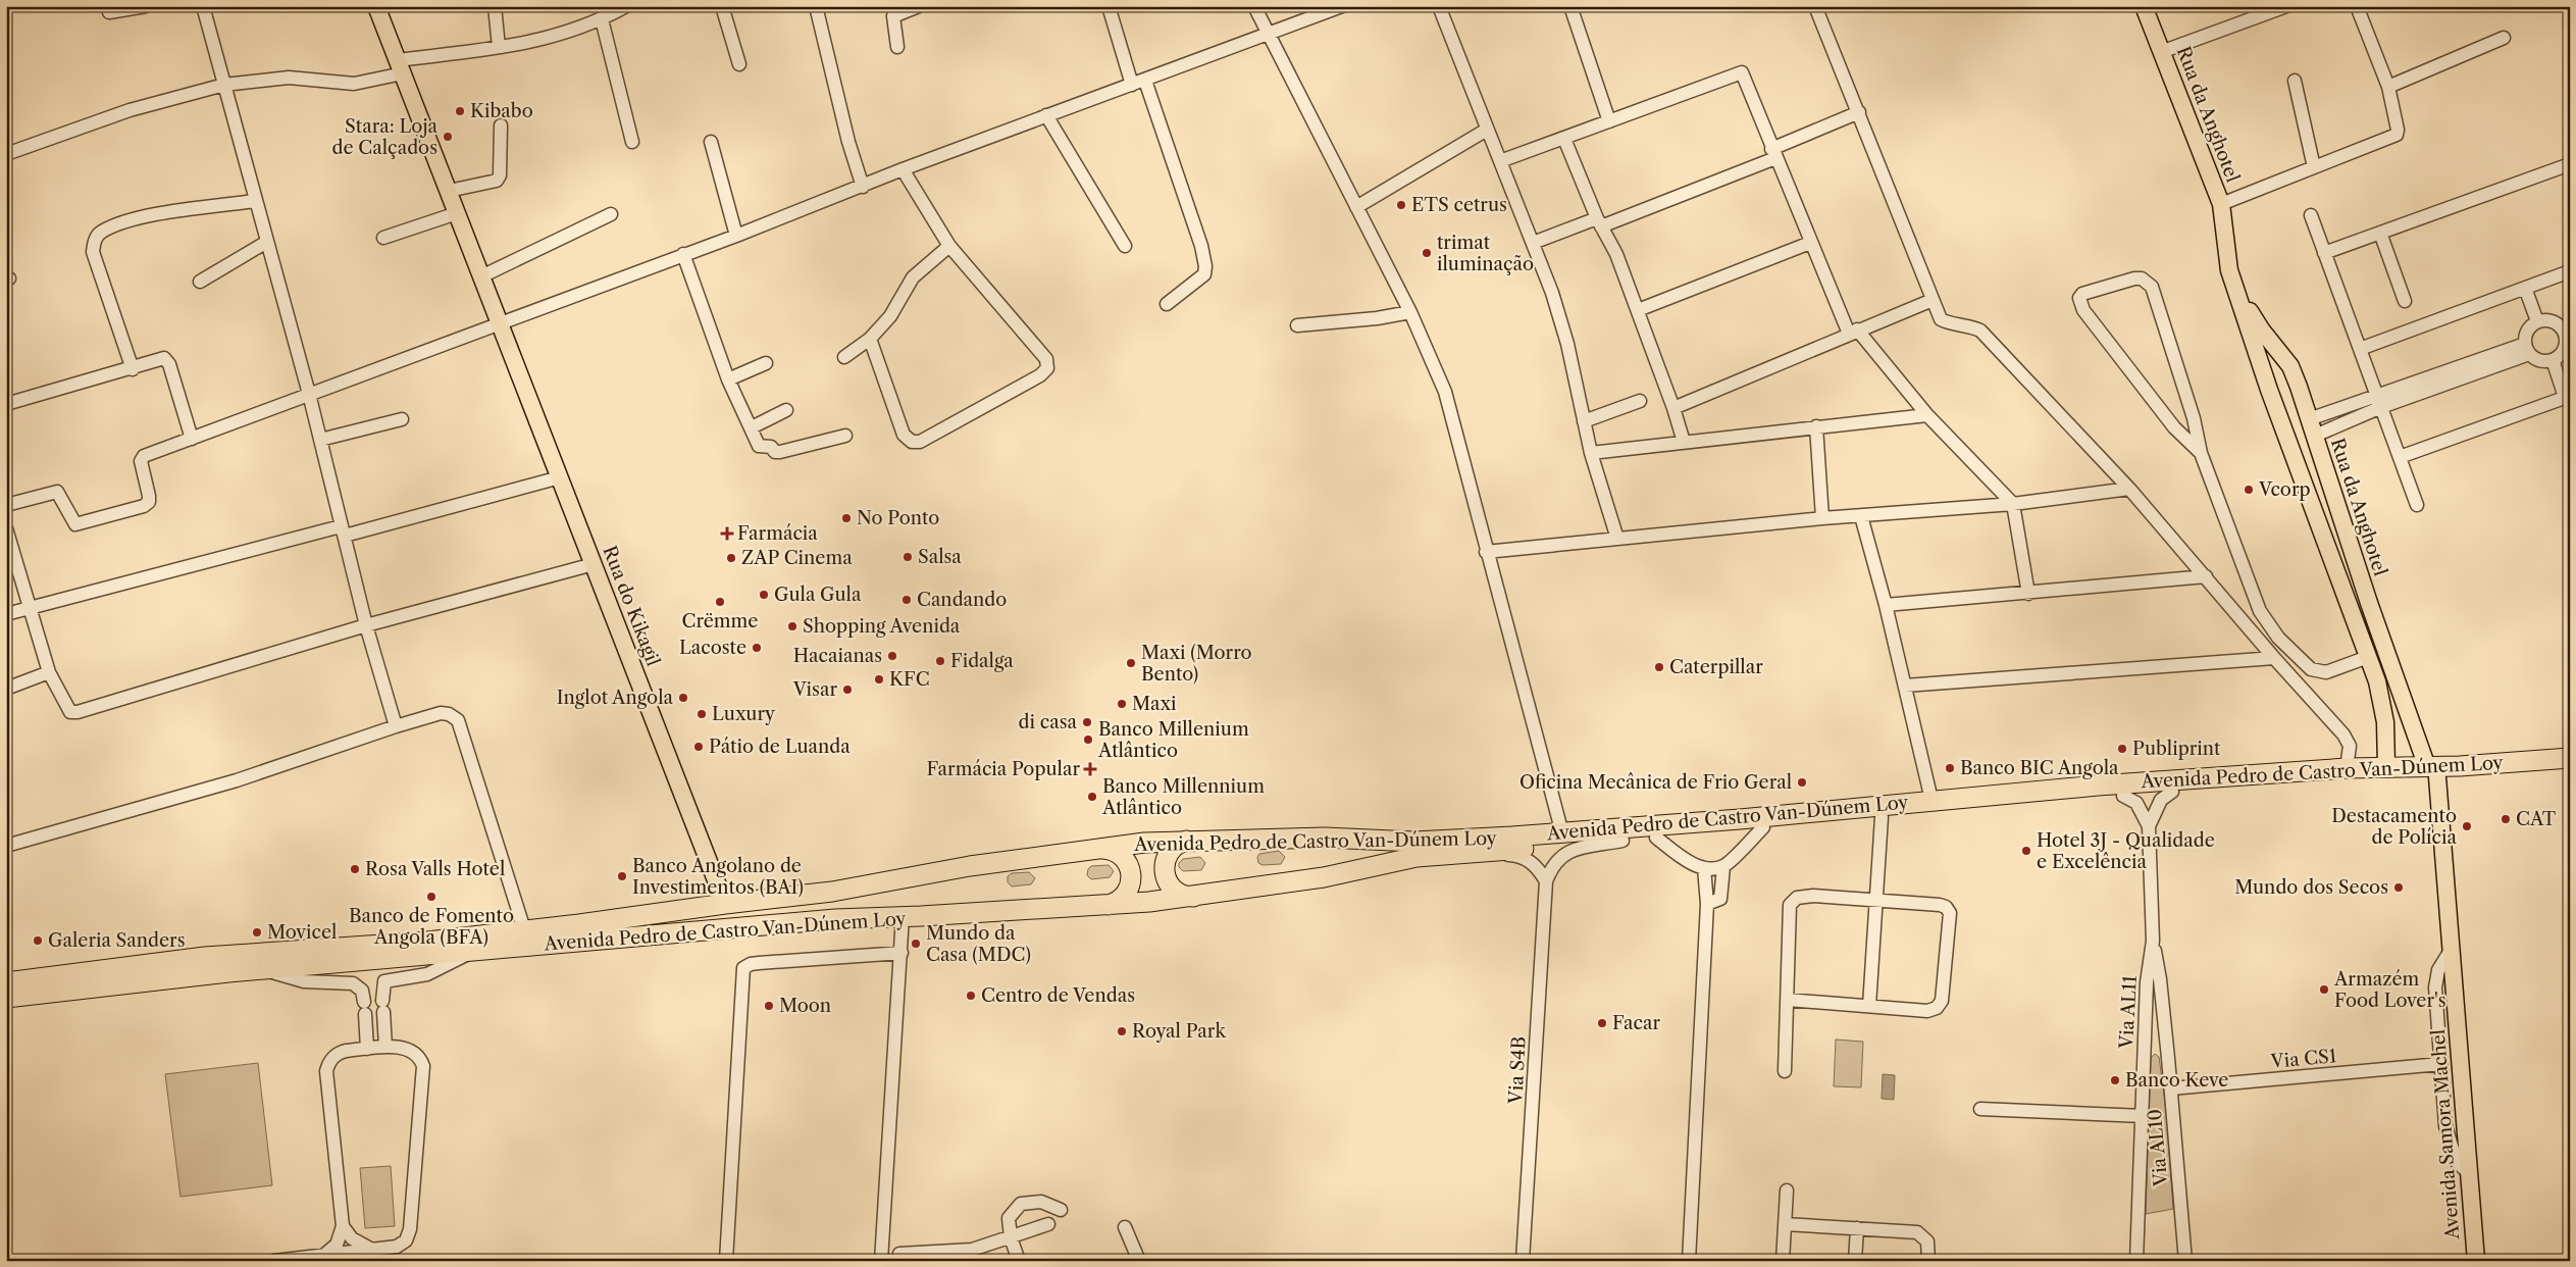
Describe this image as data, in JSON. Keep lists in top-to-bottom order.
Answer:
{
  "streets": {
    "highway": ["Avenida Pedro de Castro Van-Dúnem Loy"],
    "main road": ["Rua da Anghotel", "Rua do Kikagil", "Avenida Samora Machel"],
    "street": [
      "Via AL11",
      "Via CS1",
      "Via S4B",
      "Via AL10"
    ]
  },
  "crossings": [
    ["Rua da Anghotel", "Avenida Pedro de Castro Van-Dúnem Loy"],
    ["Rua da Anghotel", "Avenida Samora Machel"],
    ["Rua do Kikagil", "Avenida Pedro de Castro Van-Dúnem Loy"],
    ["Avenida Pedro de Castro Van-Dúnem Loy", "Via AL11"],
    ["Via AL11", "Via AL10"],
    ["Via CS1", "Via AL10"]
  ],
  "places": {
    "other": [
      "Kibabo",
      "Stara: Loja de Calçados",
      "ETS cetrus",
      "trimat iluminação",
      "Vcorp",
      "No Ponto",
      "Salsa",
      "ZAP Cinema",
      "Gula Gula",
      "Candando",
      "Crëmme",
      "Shopping Avenida",
      "Lacoste",
      "Hacaianas",
      "Fidalga",
      "Maxi (Morro Bento)",
      "Caterpillar",
      "KFC",
      "Visar",
      "Inglot Angola",
      "Maxi",
      "Luxury",
      "di casa",
      "Banco Millenium Atlântico",
      "Pátio de Luanda",
      "Publiprint",
      "Banco BIC Angola",
      "Oficina Mecânica de Frio Geral",
      "Banco Millennium Atlântico",
      "CAT",
      "Destacamento de Polícia",
      "Hotel 3J - Qualidade e Excelência",
      "Rosa Valls Hotel",
      "Banco Angolano de Investimentos (BAI)",
      "Mundo dos Secos",
      "Banco de Fomento Angola (BFA)",
      "Movicel",
      "Galeria Sanders",
      "Mundo da Casa (MDC)",
      "Armazém Food Lover's",
      "Centro de Vendas",
      "Moon",
      "Facar",
      "Royal Park",
      "Banco Keve"
    ],
    "health": ["Farmácia", "Farmácia Popular"]
  }
}
